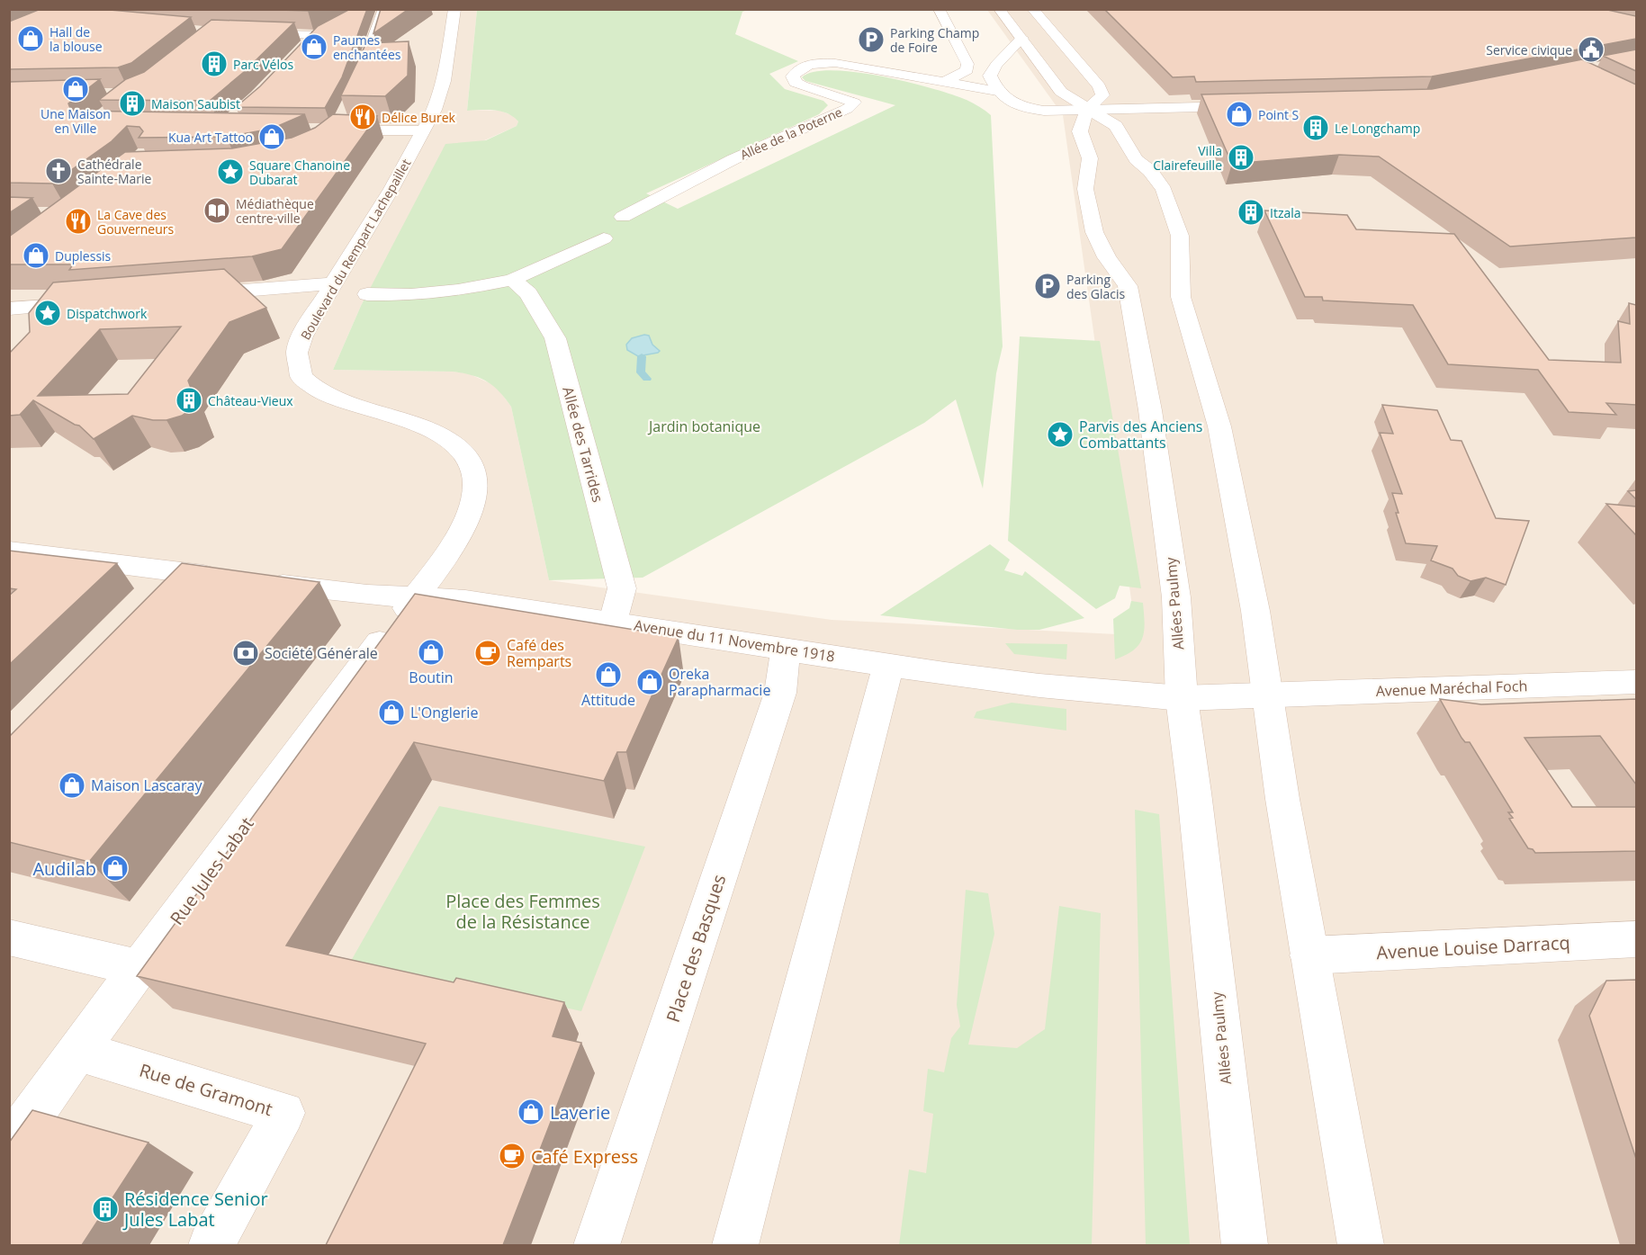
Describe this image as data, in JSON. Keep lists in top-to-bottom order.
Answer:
{
  "streets": {
    "street": [
      "Allée de la Poterne",
      "Boulevard du Rempart Lachepaillet",
      "Allée des Tarrides",
      "Allées Paulmy",
      "Avenue du 11 Novembre 1918",
      "Avenue Maréchal Foch",
      "Rue Jules Labat",
      "Avenue Louise Darracq",
      "Place des Basques",
      "Rue de Gramont"
    ]
  },
  "crossings": [
    ["Allée de la Poterne", "Allées Paulmy"],
    ["Boulevard du Rempart Lachepaillet", "Avenue du 11 Novembre 1918"],
    ["Boulevard du Rempart Lachepaillet", "Rue Jules Labat"],
    ["Allée des Tarrides", "Avenue du 11 Novembre 1918"],
    ["Allées Paulmy", "Avenue du 11 Novembre 1918"],
    ["Avenue du 11 Novembre 1918", "Avenue Maréchal Foch"],
    ["Avenue du 11 Novembre 1918", "Rue Jules Labat"],
    ["Avenue du 11 Novembre 1918", "Place des Basques"],
    ["Rue Jules Labat", "Rue de Gramont"]
  ],
  "parks": ["Jardin botanique", "Place des Femmes de la Résistance"],
  "places": {
    "shop": [
      "Hall de la blouse",
      "Paumes enchantées",
      "Une Maison en Ville",
      "Point S",
      "Kua Art Tattoo",
      "Duplessis",
      "Boutin",
      "Attitude",
      "Oreka Parapharmacie",
      "L'Onglerie",
      "Maison Lascaray",
      "Audilab",
      "Laverie"
    ],
    "parking": ["Parking Champ de Foire", "Parking des Glacis"],
    "public building": ["Service civique"],
    "building": [
      "Parc Vélos",
      "Maison Saubist",
      "Le Longchamp",
      "Villa Clairefeuille",
      "Itzala",
      "Château-Vieux",
      "Résidence Senior Jules Labat"
    ],
    "restaurant": ["Délice Burek", "La Cave des Gouverneurs"],
    "church": ["Cathédrale Sainte-Marie"],
    "place": ["Square Chanoine Dubarat", "Dispatchwork", "Parvis des Anciens Combattants"],
    "library": ["Médiathèque centre-ville"],
    "bank": ["Société Générale"],
    "cafe": ["Café des Remparts", "Café Express"]
  }
}
